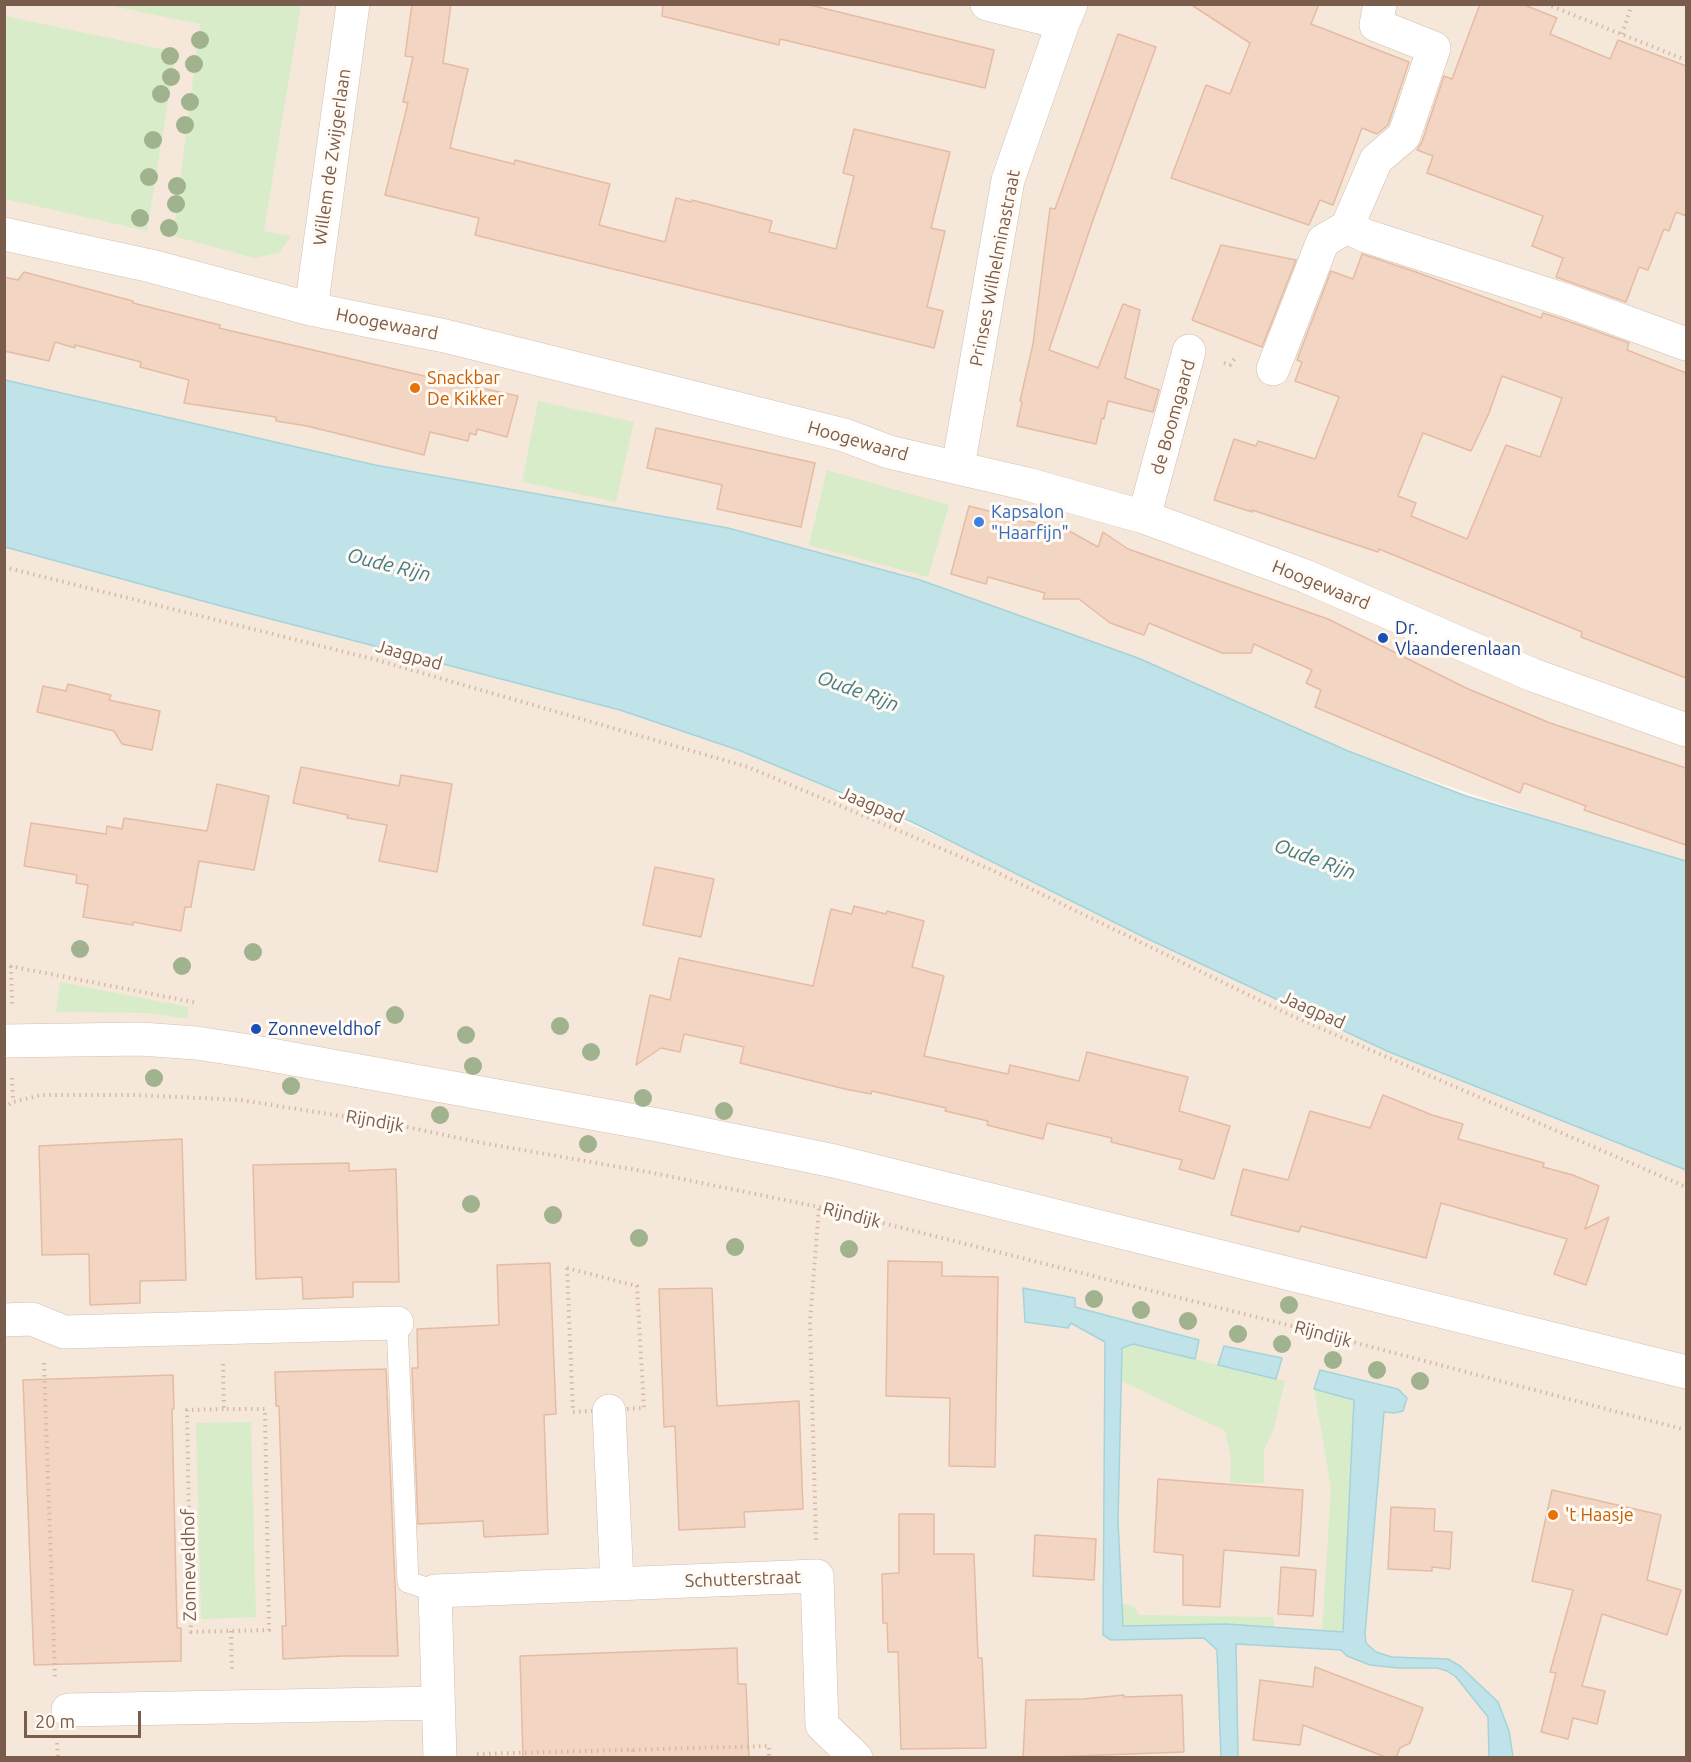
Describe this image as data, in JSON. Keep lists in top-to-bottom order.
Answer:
{
  "streets": {
    "street": [
      "Willem de Zwijgerlaan",
      "Prinses Wilhelminastraat",
      "Hoogewaard",
      "de Boomgaard",
      "Schutterstraat"
    ],
    "path": ["Jaagpad", "Rijndijk", "Zonneveldhof"]
  },
  "crossings": [
    ["Willem de Zwijgerlaan", "Hoogewaard"],
    ["Prinses Wilhelminastraat", "Hoogewaard"],
    ["Hoogewaard", "de Boomgaard"]
  ],
  "water": ["Oude Rijn"],
  "places": [
    "Snackbar De Kikker",
    "Kapsalon \"Haarfijn\"",
    "Dr. Vlaanderenlaan",
    "Zonneveldhof",
    "'t Haasje"
  ],
  "scale_bar": "20 m"
}
